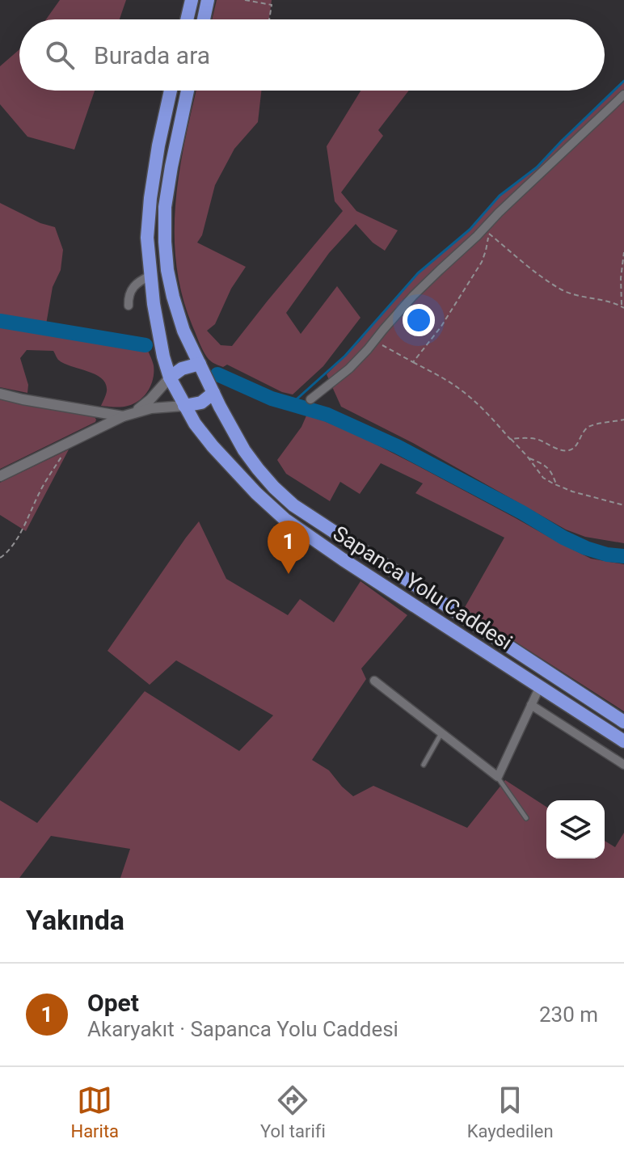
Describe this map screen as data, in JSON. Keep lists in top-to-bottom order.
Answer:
{
  "streets": {
    "highway": ["Sapanca Yolu Caddesi"]
  },
  "page": {
    "search": "Burada ara",
    "pins": "1",
    "heading": "Yakında",
    "list": [
      {
        "mark": "1",
        "name": "Opet",
        "note": "Akaryakıt · Sapanca Yolu Caddesi",
        "value": "230 m"
      }
    ],
    "nav": ["Harita", "Yol tarifi", "Kaydedilen"]
  }
}
